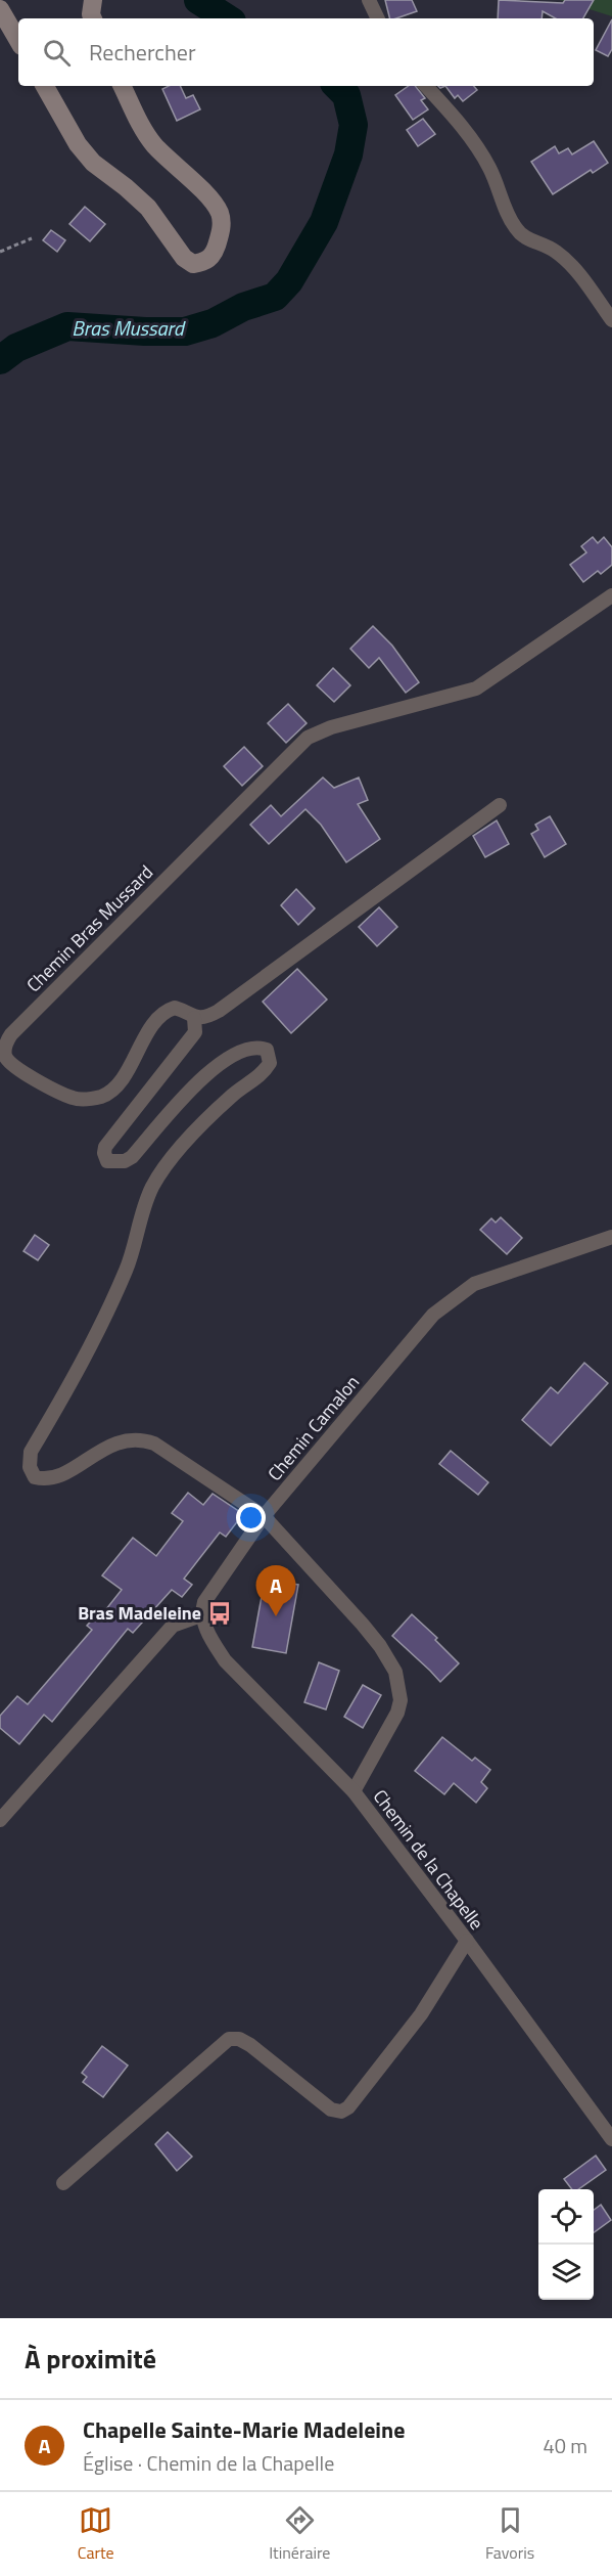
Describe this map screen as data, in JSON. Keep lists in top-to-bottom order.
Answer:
{
  "streets": {
    "street": ["Chemin Bras Mussard", "Chemin Camalon", "Chemin de la Chapelle"]
  },
  "crossings": [
    ["Chemin Camalon", "Chemin de la Chapelle"]
  ],
  "water": ["Bras Mussard"],
  "places": {
    "bus stop": ["Bras Madeleine"]
  },
  "page": {
    "search": "Rechercher",
    "pins": "A",
    "heading": "À proximité",
    "list": [
      {
        "mark": "A",
        "name": "Chapelle Sainte-Marie Madeleine",
        "note": "Église · Chemin de la Chapelle",
        "value": "40 m"
      }
    ],
    "nav": ["Carte", "Itinéraire", "Favoris"]
  }
}
